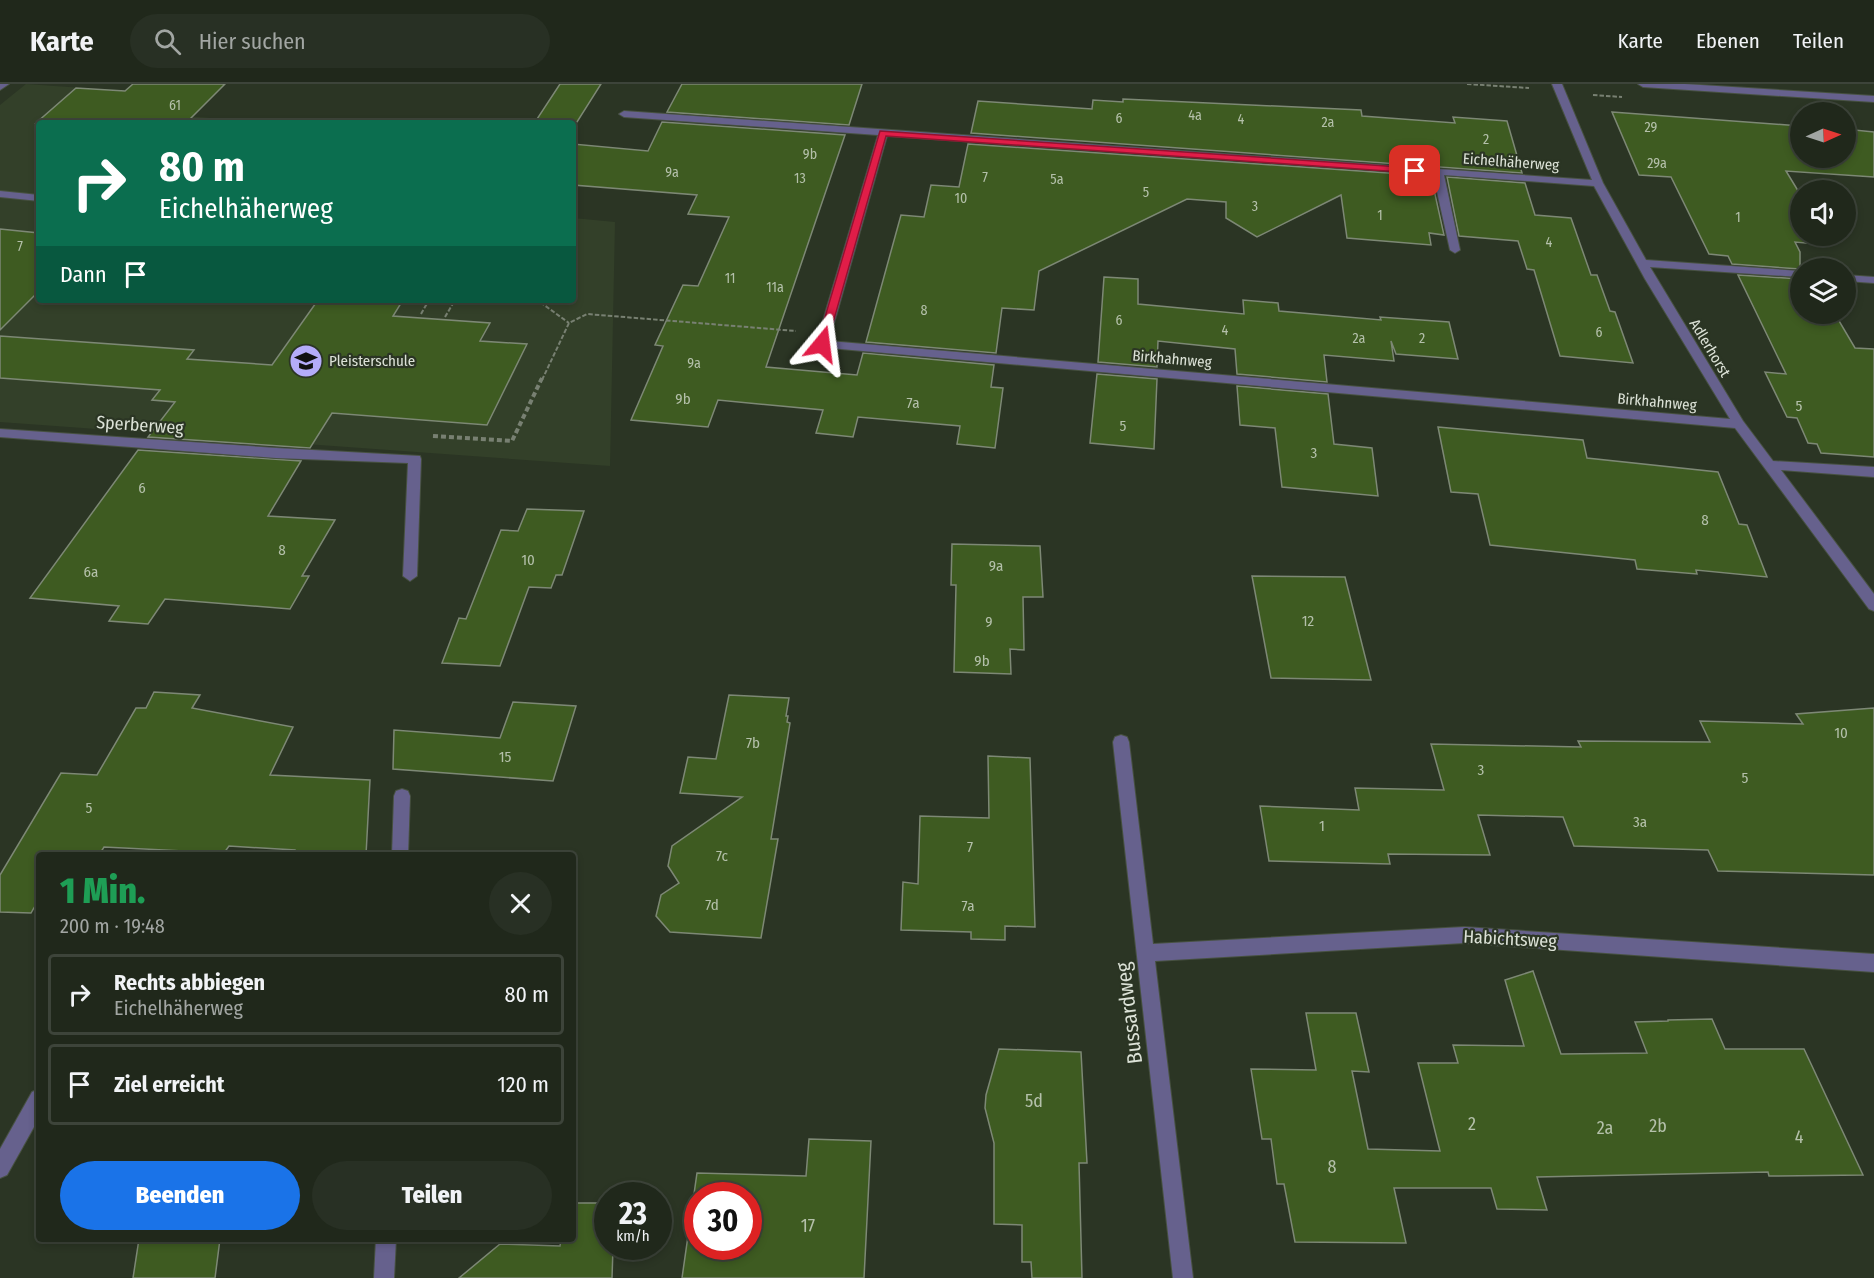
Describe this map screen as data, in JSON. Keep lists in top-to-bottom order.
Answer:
{
  "streets": {
    "street": [
      "Eichelhäherweg",
      "Adlerhorst",
      "Birkhahnweg",
      "Sperberweg",
      "Habichtsweg",
      "Bussardweg"
    ]
  },
  "crossings": [
    ["Eichelhäherweg", "Adlerhorst"],
    ["Adlerhorst", "Birkhahnweg"],
    ["Habichtsweg", "Bussardweg"]
  ],
  "places": {
    "school or university": ["Pleisterschule"]
  },
  "house_numbers": [
    "61",
    "4a",
    "6",
    "4",
    "2a",
    "29",
    "2",
    "9b",
    "29a",
    "9a",
    "7",
    "13",
    "5a",
    "5",
    "10",
    "3",
    "1",
    "1",
    "4",
    "7",
    "11",
    "11a",
    "8",
    "6",
    "4",
    "6",
    "2a",
    "2",
    "9a",
    "9b",
    "7a",
    "5",
    "5",
    "3",
    "6",
    "8",
    "8",
    "10",
    "9a",
    "6a",
    "12",
    "9",
    "9b",
    "10",
    "7b",
    "15",
    "3",
    "5",
    "5",
    "3a",
    "1",
    "7",
    "7c",
    "7d",
    "7a",
    "5d",
    "2",
    "2b",
    "2a",
    "4",
    "8",
    "17"
  ],
  "north": "right",
  "page": {
    "header": "Karte",
    "search": "Hier suchen",
    "nav": ["Karte", "Ebenen", "Teilen"],
    "turn": ["80 m", "Eichelhäherweg"],
    "then": "Dann",
    "heading": ["1 Min.", "200 m · 19:48"],
    "list": [
      {
        "name": "Rechts abbiegen",
        "note": "Eichelhäherweg",
        "value": "80 m"
      },
      {
        "name": "Ziel erreicht",
        "value": "120 m"
      }
    ],
    "buttons": ["Beenden", "Teilen"],
    "speed": "23 km/h",
    "limit": "30"
  }
}
